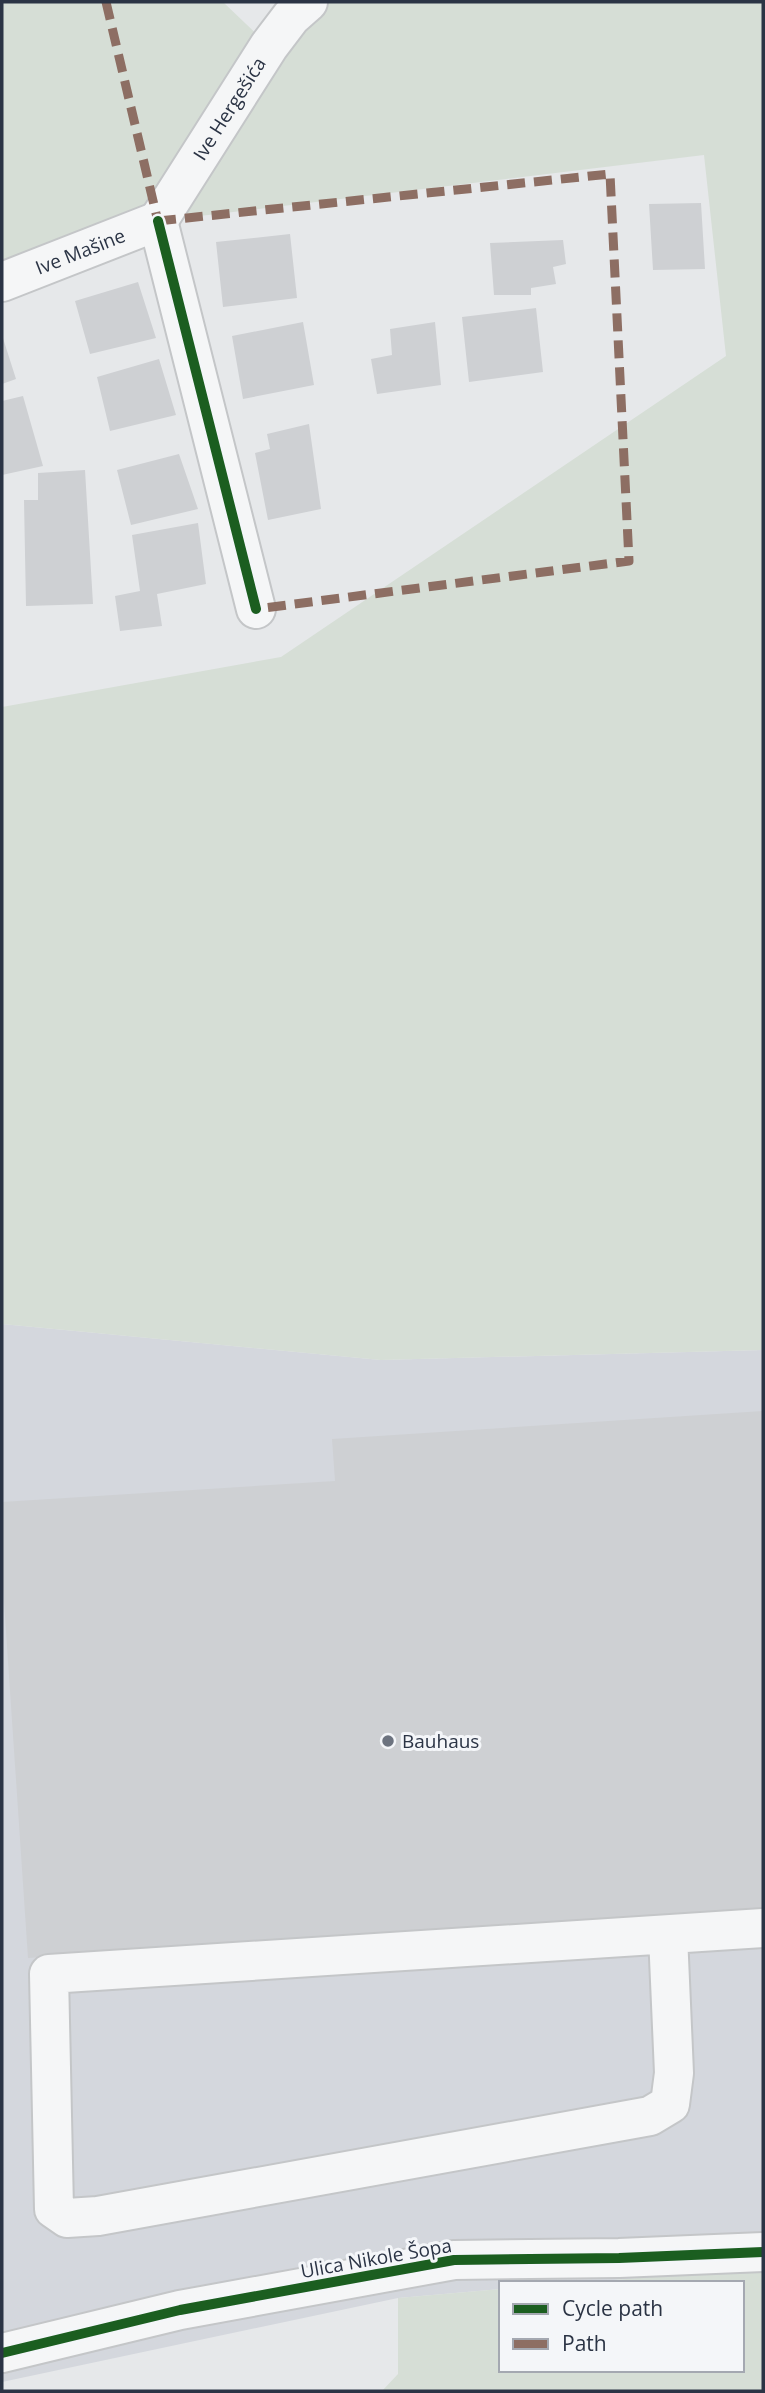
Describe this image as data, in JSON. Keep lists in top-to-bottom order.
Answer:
{
  "streets": {
    "street": ["Ive Hergešića", "Ive Mašine", "Ulica Nikole Šopa"]
  },
  "crossings": [
    ["Ive Hergešića", "Ive Mašine"]
  ],
  "places": ["Bauhaus"],
  "legend": ["Cycle path", "Path"]
}
